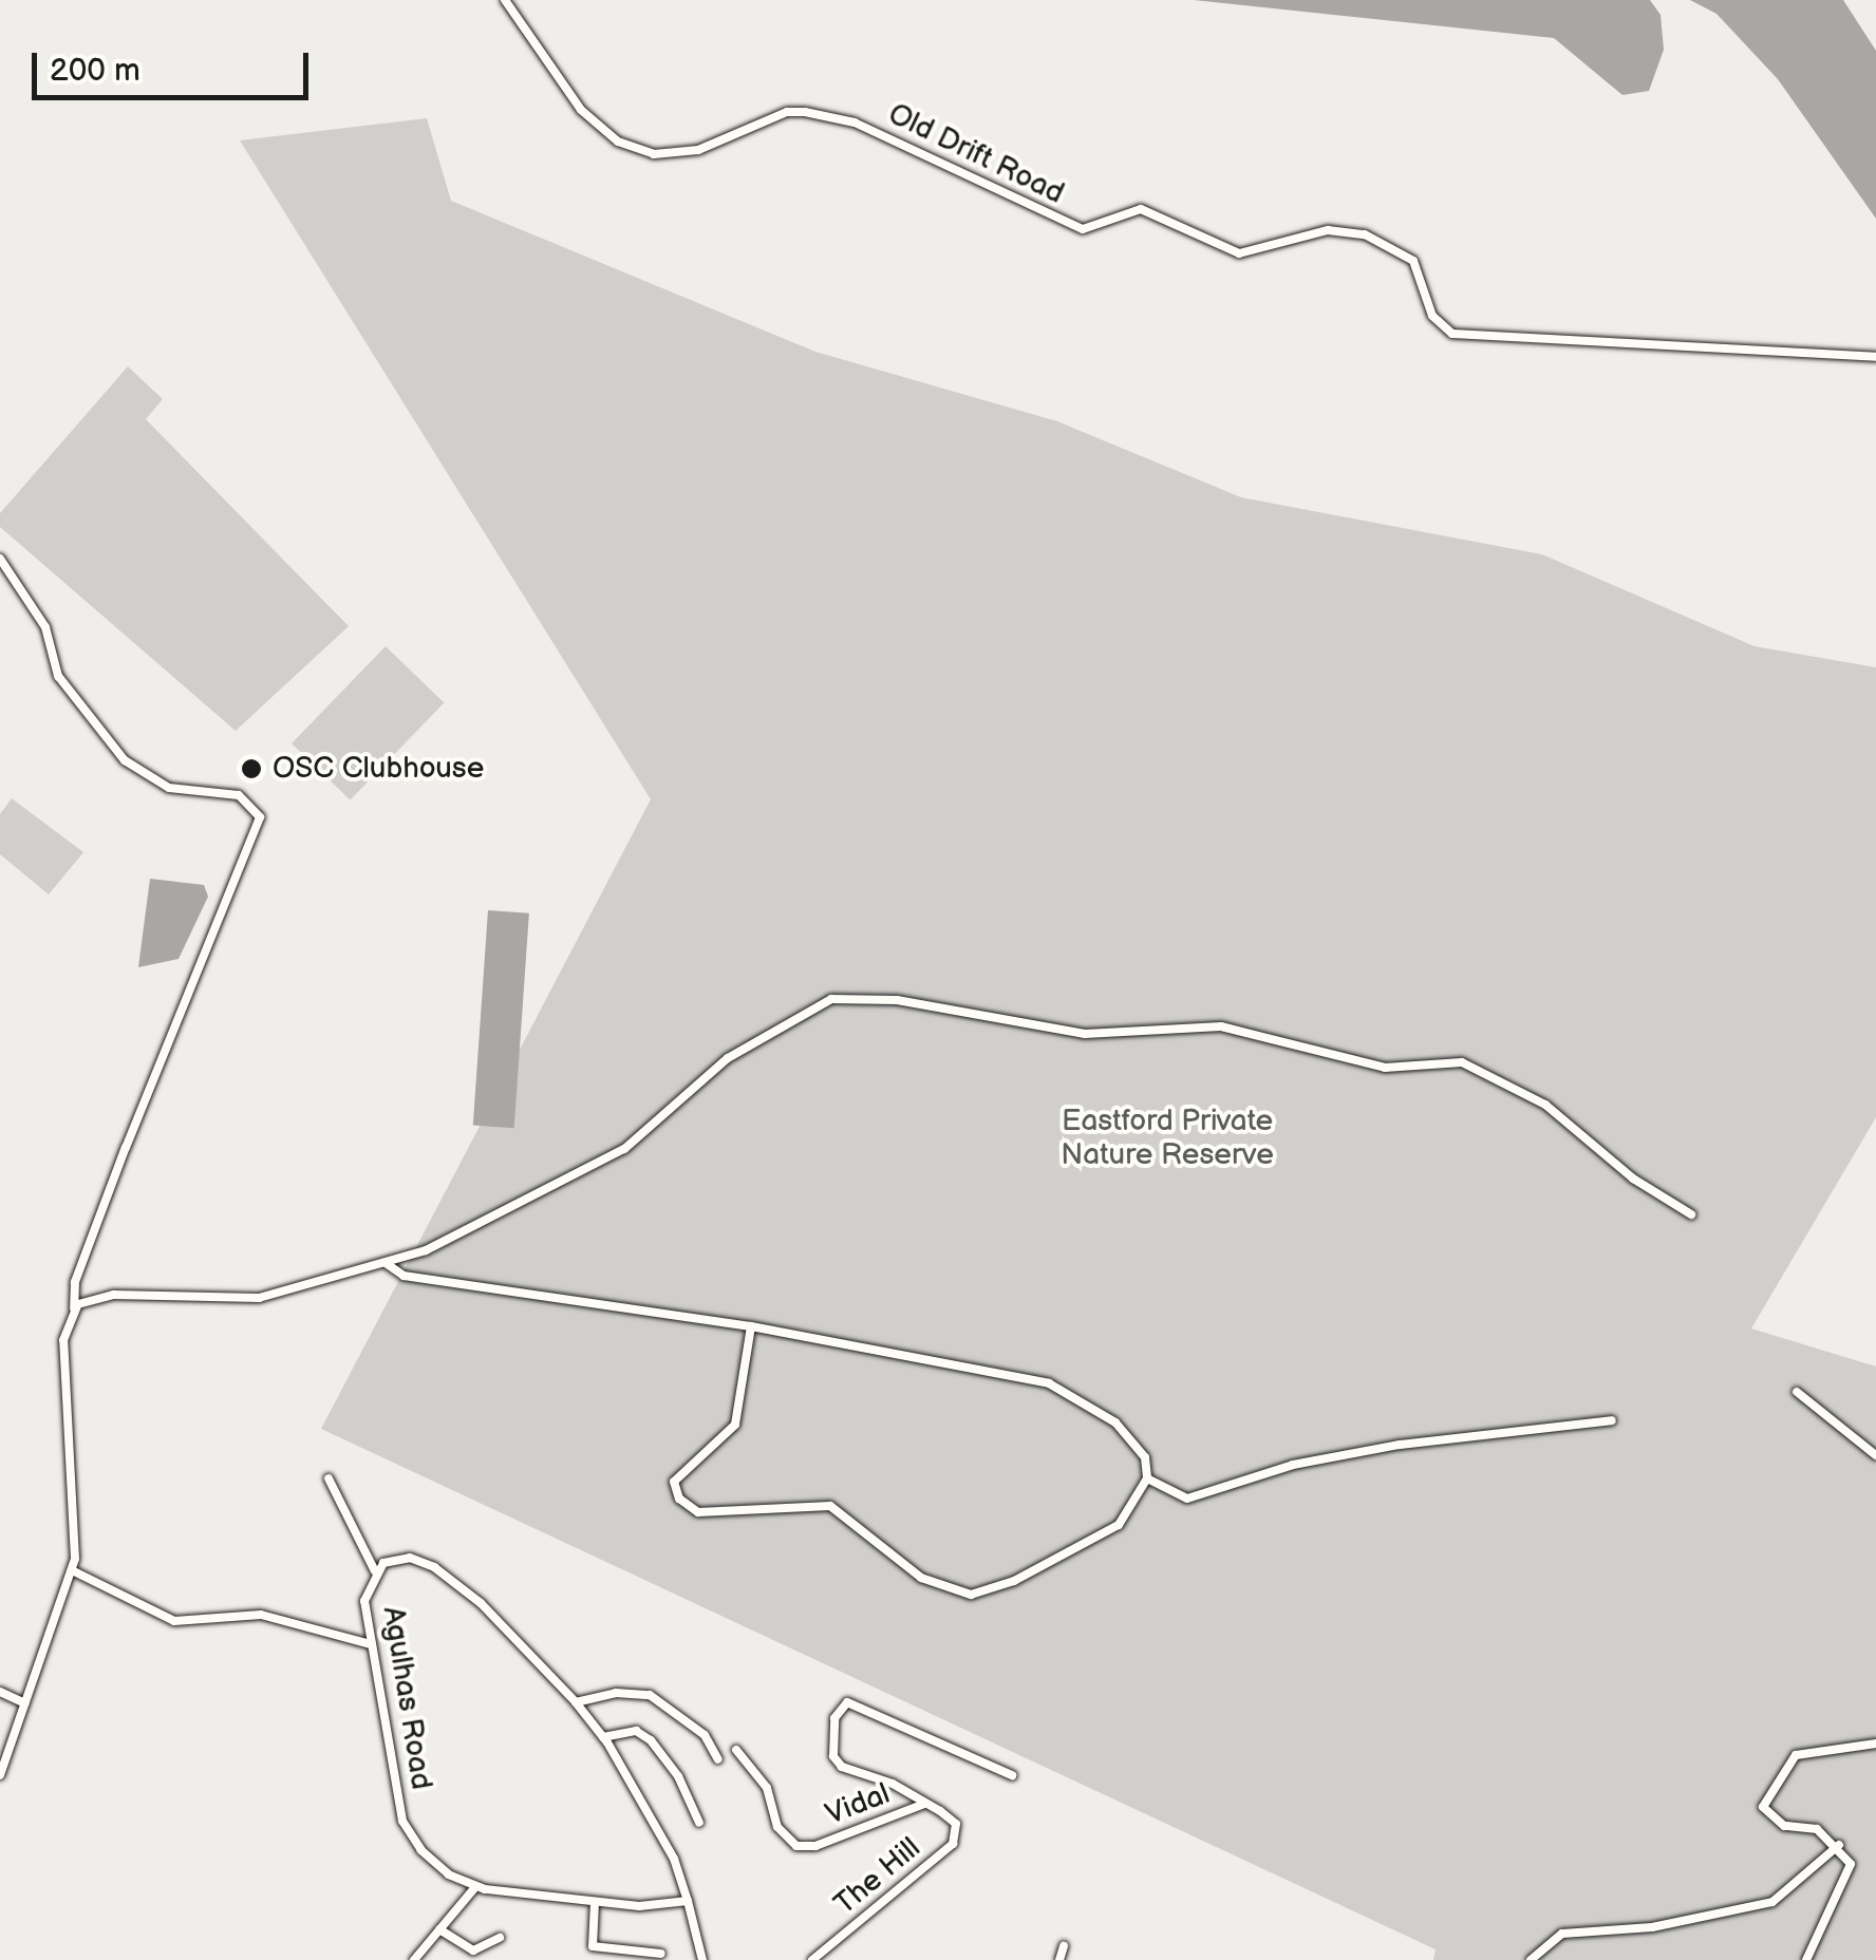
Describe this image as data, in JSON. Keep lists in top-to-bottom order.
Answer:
{
  "streets": {
    "street": [
      "Old Drift Road",
      "Agulhas Road",
      "Vidal",
      "The Hill"
    ]
  },
  "crossings": [
    ["Vidal", "The Hill"]
  ],
  "parks": ["Eastford Private Nature Reserve"],
  "places": ["OSC Clubhouse"],
  "scale_bar": "200 m"
}
